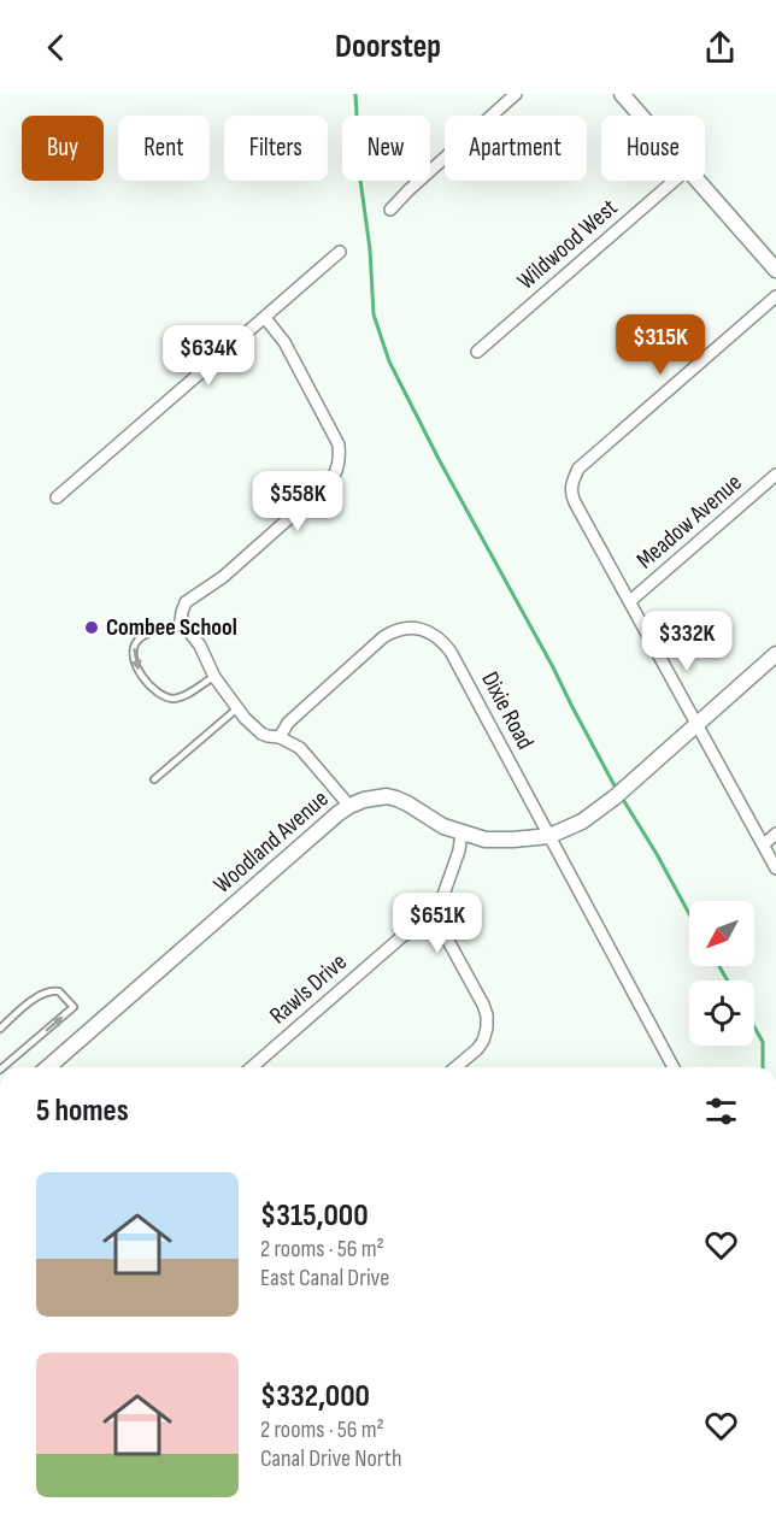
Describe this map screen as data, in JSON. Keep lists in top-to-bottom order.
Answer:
{
  "streets": {
    "street": [
      "Wildwood West",
      "Meadow Avenue",
      "Dixie Road",
      "Woodland Avenue",
      "Rawls Drive"
    ]
  },
  "crossings": [
    ["Dixie Road", "Woodland Avenue"]
  ],
  "places": ["Combee School"],
  "north": "bottom left",
  "page": {
    "header": "Doorstep",
    "chip": [
      "Buy",
      "Rent",
      "Filters",
      "New",
      "Apartment",
      "House"
    ],
    "price": [
      "$315K",
      "$634K",
      "$558K",
      "$332K",
      "$651K"
    ],
    "heading": "5 homes",
    "list": [
      {
        "name": "$315,000",
        "note": "2 rooms · 56 m² · East Canal Drive"
      },
      {
        "name": "$332,000",
        "note": "2 rooms · 56 m² · Canal Drive North"
      }
    ]
  }
}
